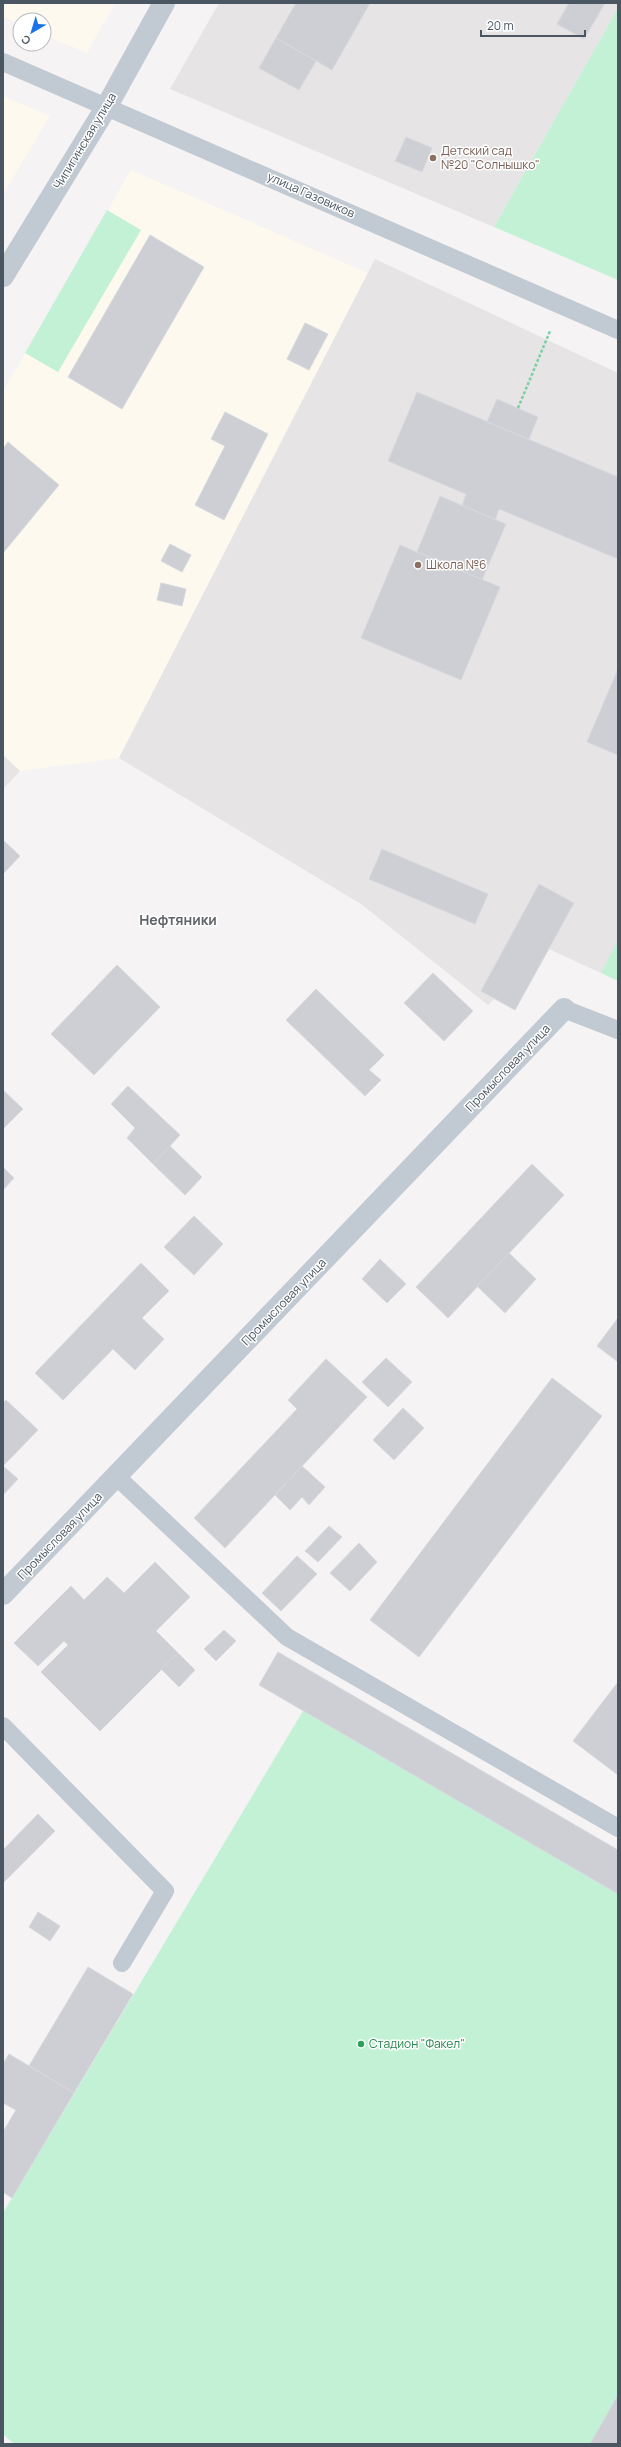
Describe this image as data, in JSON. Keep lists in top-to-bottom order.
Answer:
{
  "streets": {
    "street": ["Чипигинская улица", "Промысловая улица"],
    "lane": ["улица Газовиков"]
  },
  "crossings": [
    ["Чипигинская улица", "улица Газовиков"]
  ],
  "districts": ["Нефтяники"],
  "places": ["Детский сад №20 \"Солнышко\"", "Школа №6", "Стадион \"Факел\""],
  "scale_bar": "20 m",
  "north": "bottom left"
}
